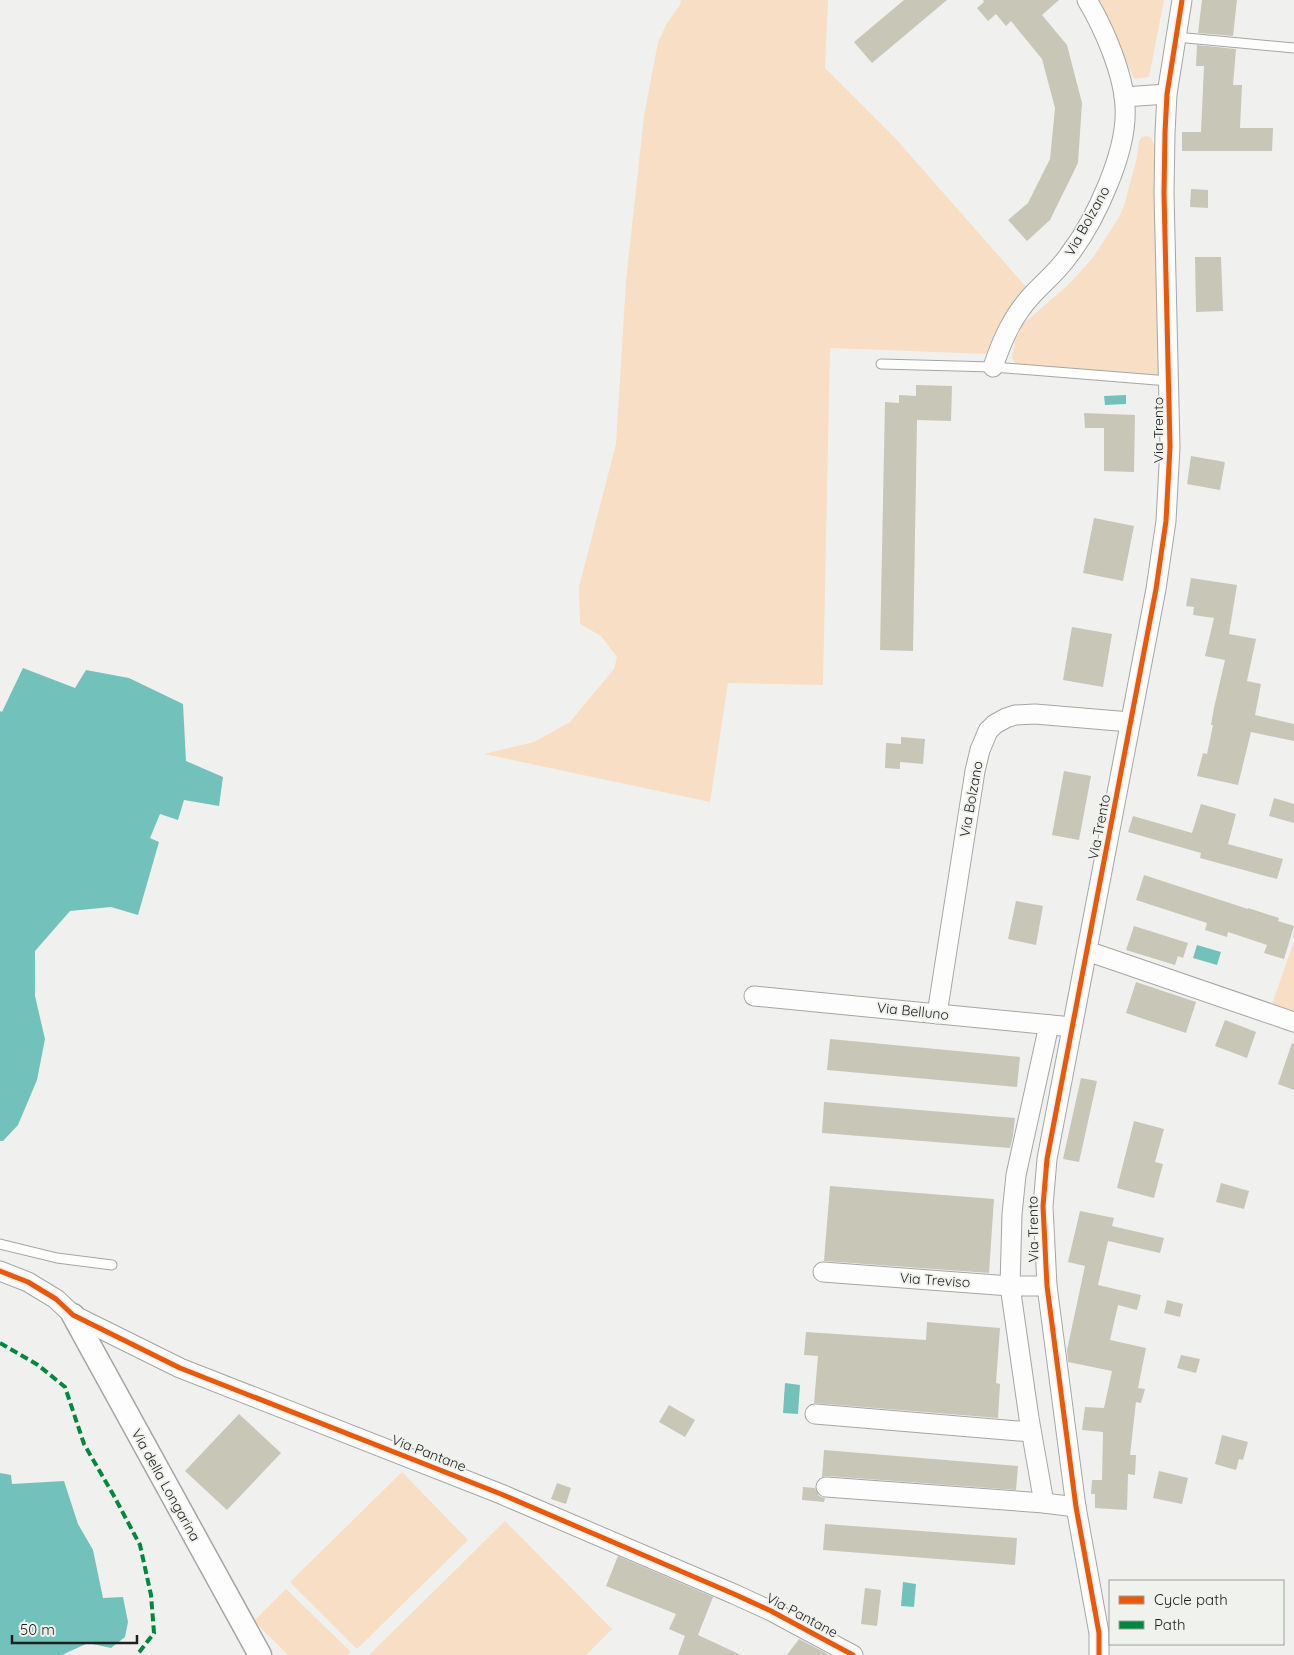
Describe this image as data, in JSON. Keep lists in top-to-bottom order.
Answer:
{
  "streets": {
    "street": [
      "Via Bolzano",
      "Via Trento",
      "Via Belluno",
      "Via Treviso",
      "Via Pantane",
      "Via della Longarina"
    ]
  },
  "crossings": [
    ["Via Bolzano", "Via Trento"],
    ["Via Bolzano", "Via Belluno"],
    ["Via Trento", "Via Belluno"],
    ["Via Trento", "Via Treviso"],
    ["Via Pantane", "Via della Longarina"]
  ],
  "legend": ["Cycle path", "Path"],
  "scale_bar": "50 m"
}
